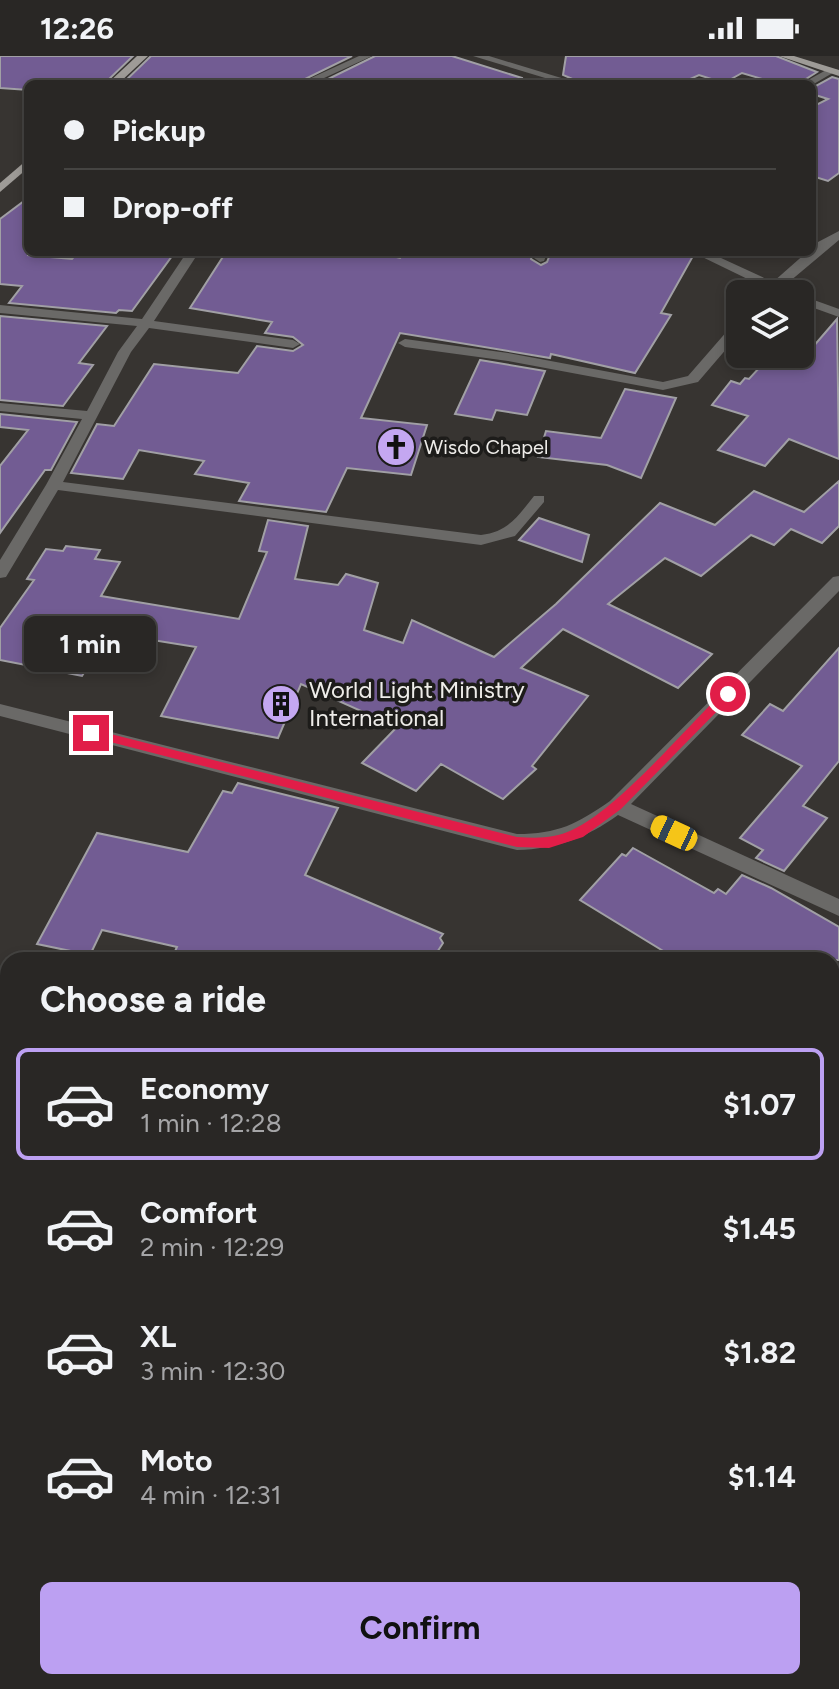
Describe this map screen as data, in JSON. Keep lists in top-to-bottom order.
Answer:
{
  "places": {
    "church": ["Wisdo Chapel"],
    "building": ["World Light Ministry International"]
  },
  "page": {
    "status": "12:26",
    "banner": ["Pickup", "Drop-off"],
    "bubble": "1 min",
    "heading": "Choose a ride",
    "list": [
      {
        "name": "Economy",
        "note": "1 min · 12:28",
        "value": "$1.07"
      },
      {
        "name": "Comfort",
        "note": "2 min · 12:29",
        "value": "$1.45"
      },
      {
        "name": "XL",
        "note": "3 min · 12:30",
        "value": "$1.82"
      },
      {
        "name": "Moto",
        "note": "4 min · 12:31",
        "value": "$1.14"
      }
    ],
    "buttons": "Confirm"
  }
}
